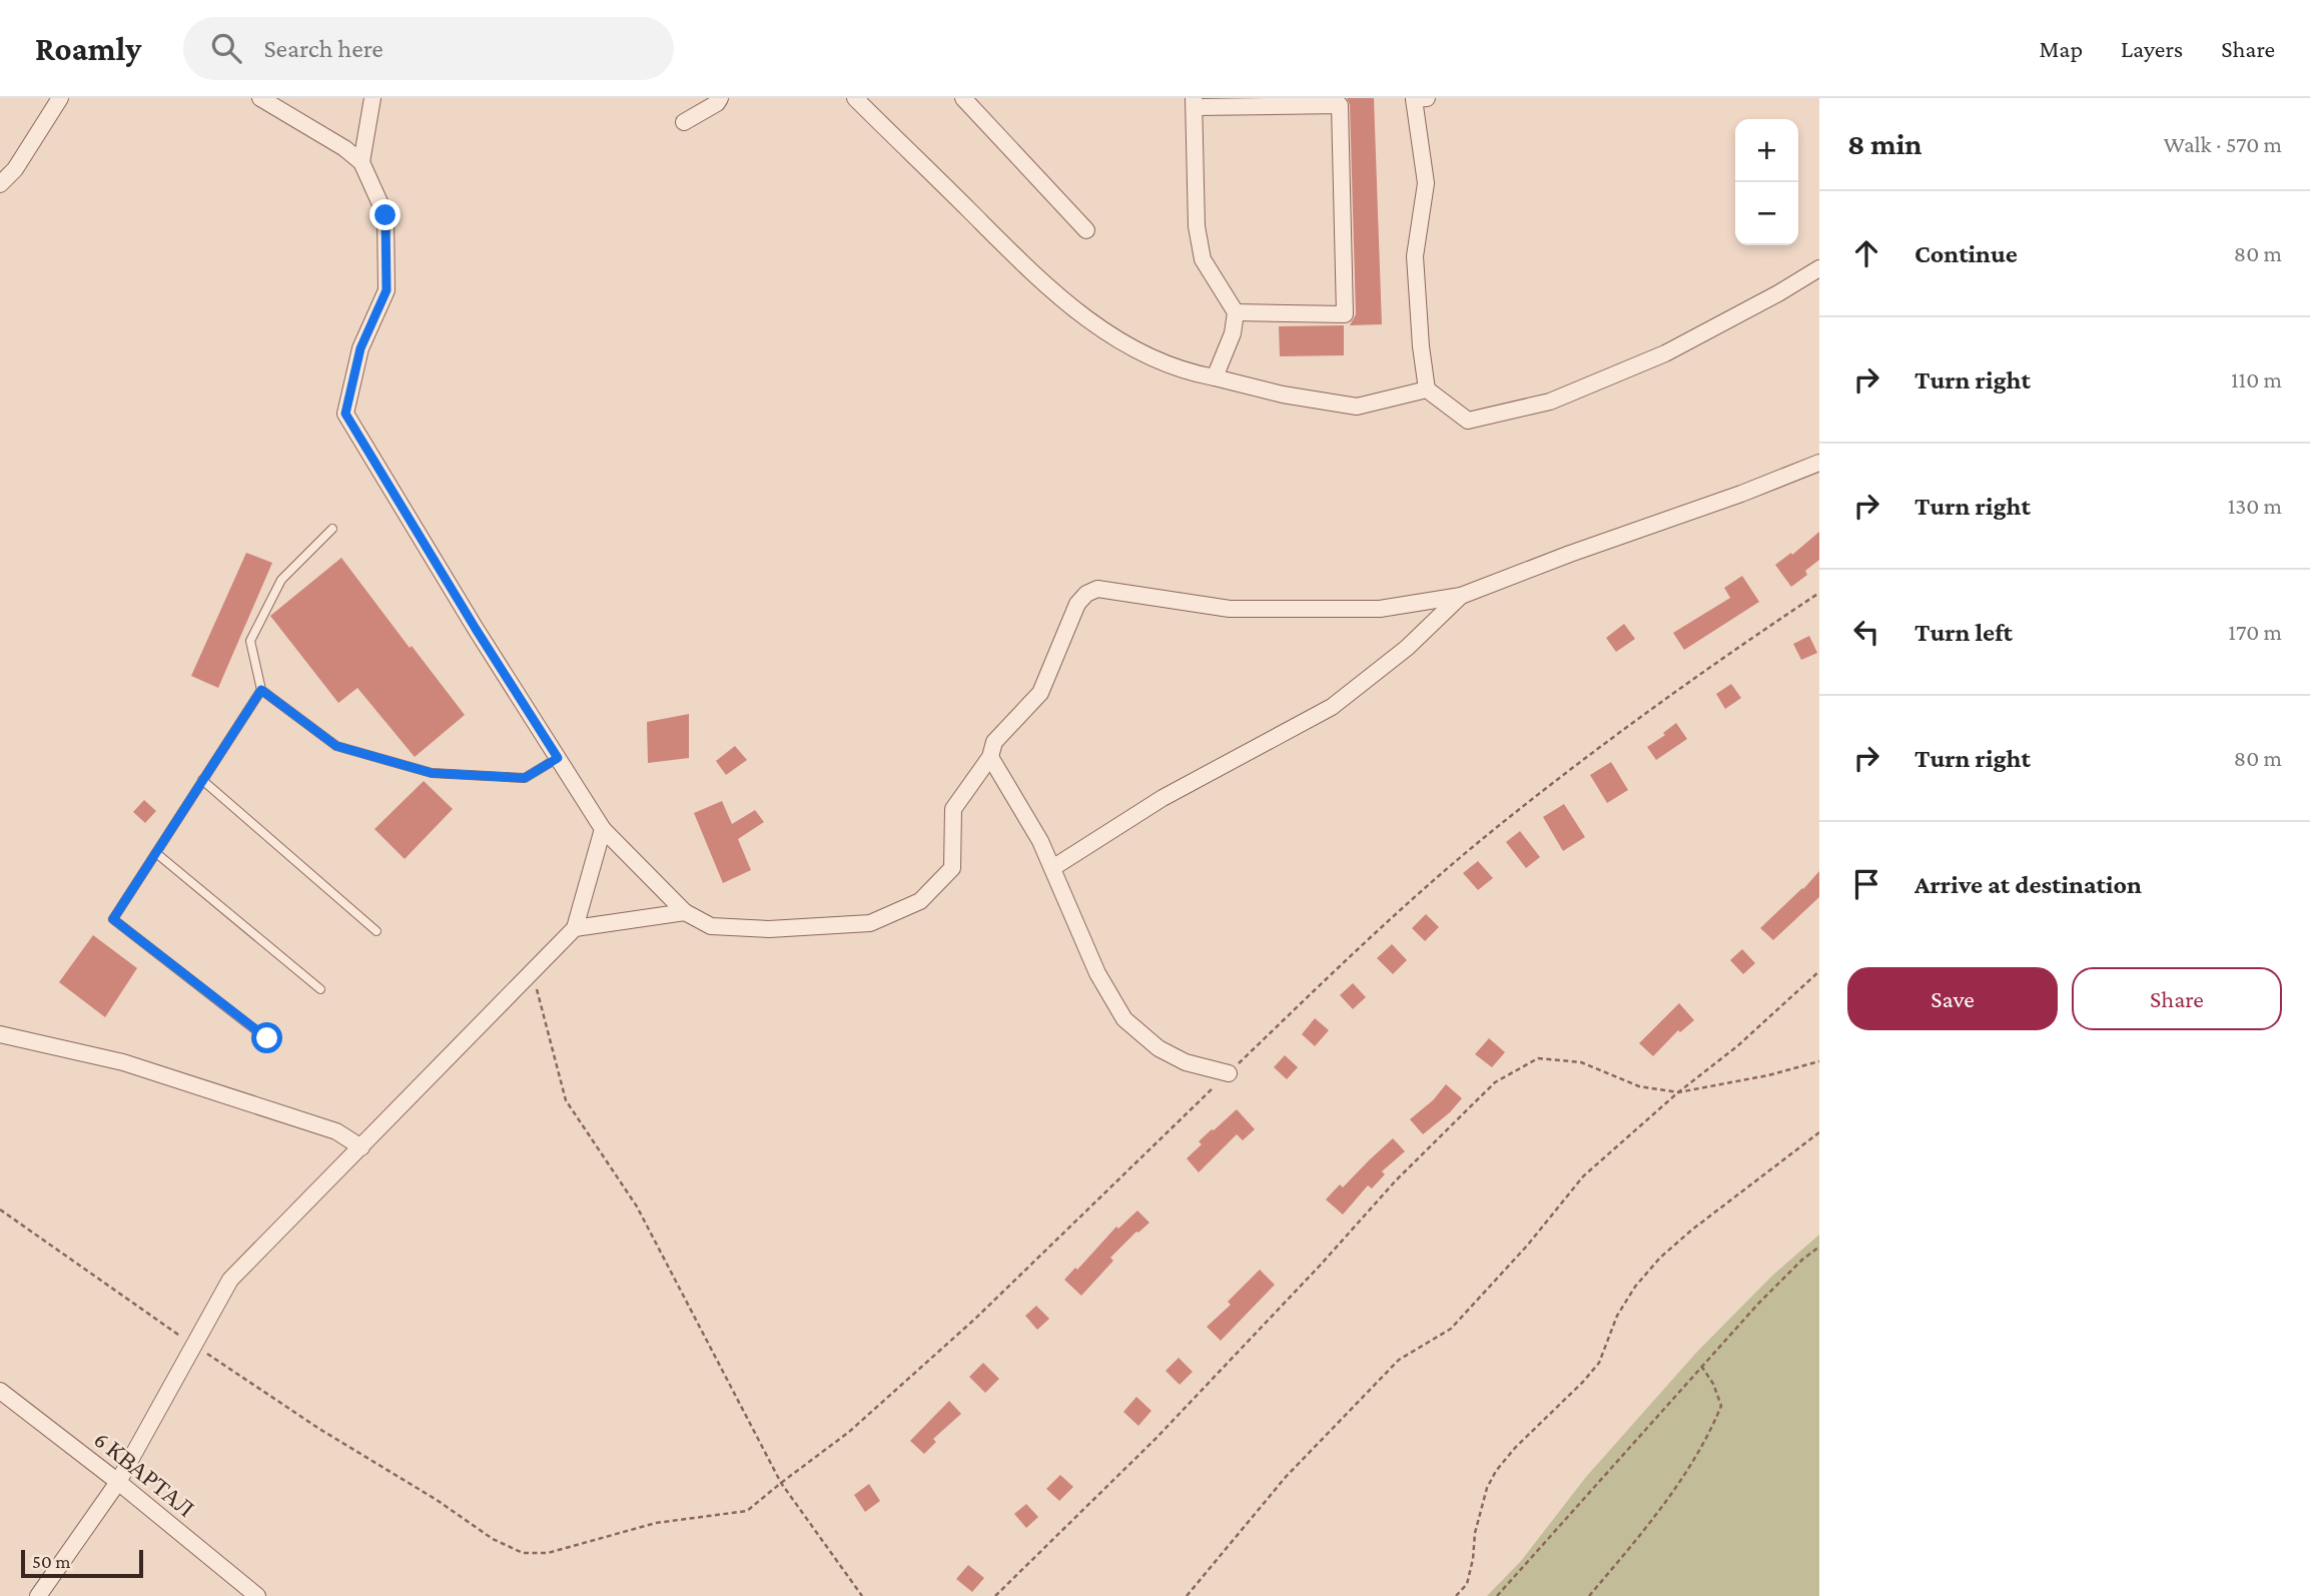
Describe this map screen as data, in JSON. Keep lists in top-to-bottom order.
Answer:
{
  "streets": {
    "street": ["6 КВАРТАЛ"]
  },
  "scale_bar": "50 m",
  "page": {
    "header": "Roamly",
    "search": "Search here",
    "nav": ["Map", "Layers", "Share"],
    "heading": ["8 min", "Walk · 570 m"],
    "map_buttons": ["+", "−"],
    "list": [
      ["Continue", "80 m"],
      ["Turn right", "110 m"],
      ["Turn right", "130 m"],
      ["Turn left", "170 m"],
      ["Turn right", "80 m"],
      "Arrive at destination"
    ],
    "buttons": ["Save", "Share"],
    "scale": "50 m"
  }
}
